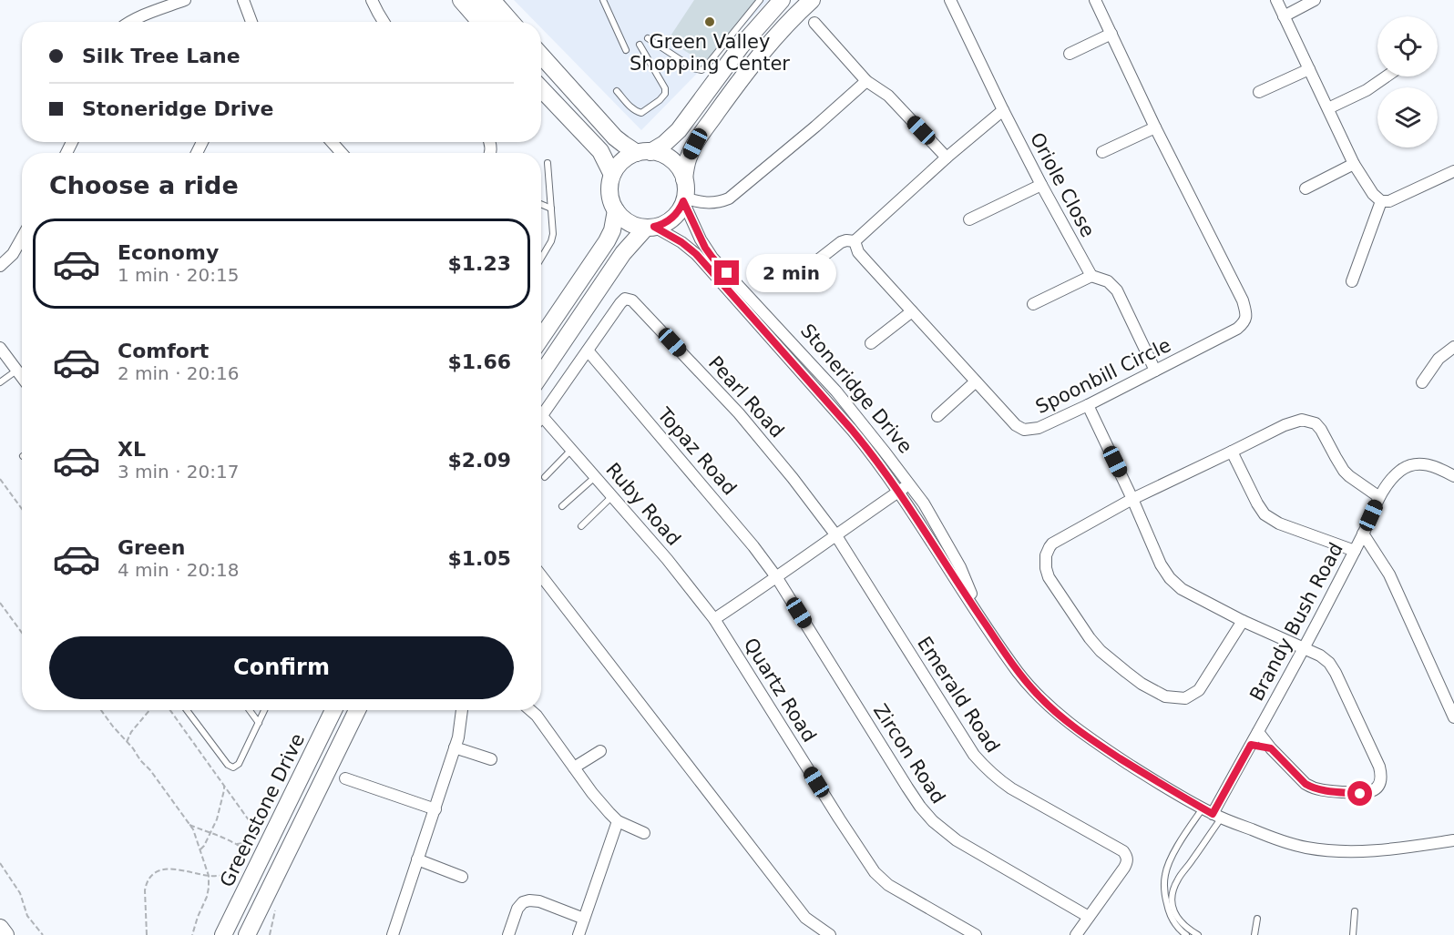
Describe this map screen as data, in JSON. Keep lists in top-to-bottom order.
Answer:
{
  "streets": {
    "main road": ["Greenstone Drive"],
    "street": [
      "Oriole Close",
      "Spoonbill Circle",
      "Stoneridge Drive",
      "Pearl Road",
      "Topaz Road",
      "Ruby Road",
      "Brandy Bush Road",
      "Quartz Road",
      "Emerald Road",
      "Zircon Road"
    ]
  },
  "crossings": [
    ["Stoneridge Drive", "Brandy Bush Road"],
    ["Pearl Road", "Topaz Road"],
    ["Pearl Road", "Emerald Road"],
    ["Topaz Road", "Zircon Road"],
    ["Ruby Road", "Quartz Road"],
    ["Emerald Road", "Zircon Road"]
  ],
  "places": ["Green Valley Shopping Center"],
  "page": {
    "banner": ["Silk Tree Lane", "Stoneridge Drive"],
    "heading": "Choose a ride",
    "list": [
      {
        "name": "Economy",
        "note": "1 min · 20:15",
        "value": "$1.23"
      },
      {
        "name": "Comfort",
        "note": "2 min · 20:16",
        "value": "$1.66"
      },
      {
        "name": "XL",
        "note": "3 min · 20:17",
        "value": "$2.09"
      },
      {
        "name": "Green",
        "note": "4 min · 20:18",
        "value": "$1.05"
      }
    ],
    "bubble": "2 min",
    "buttons": "Confirm"
  }
}
